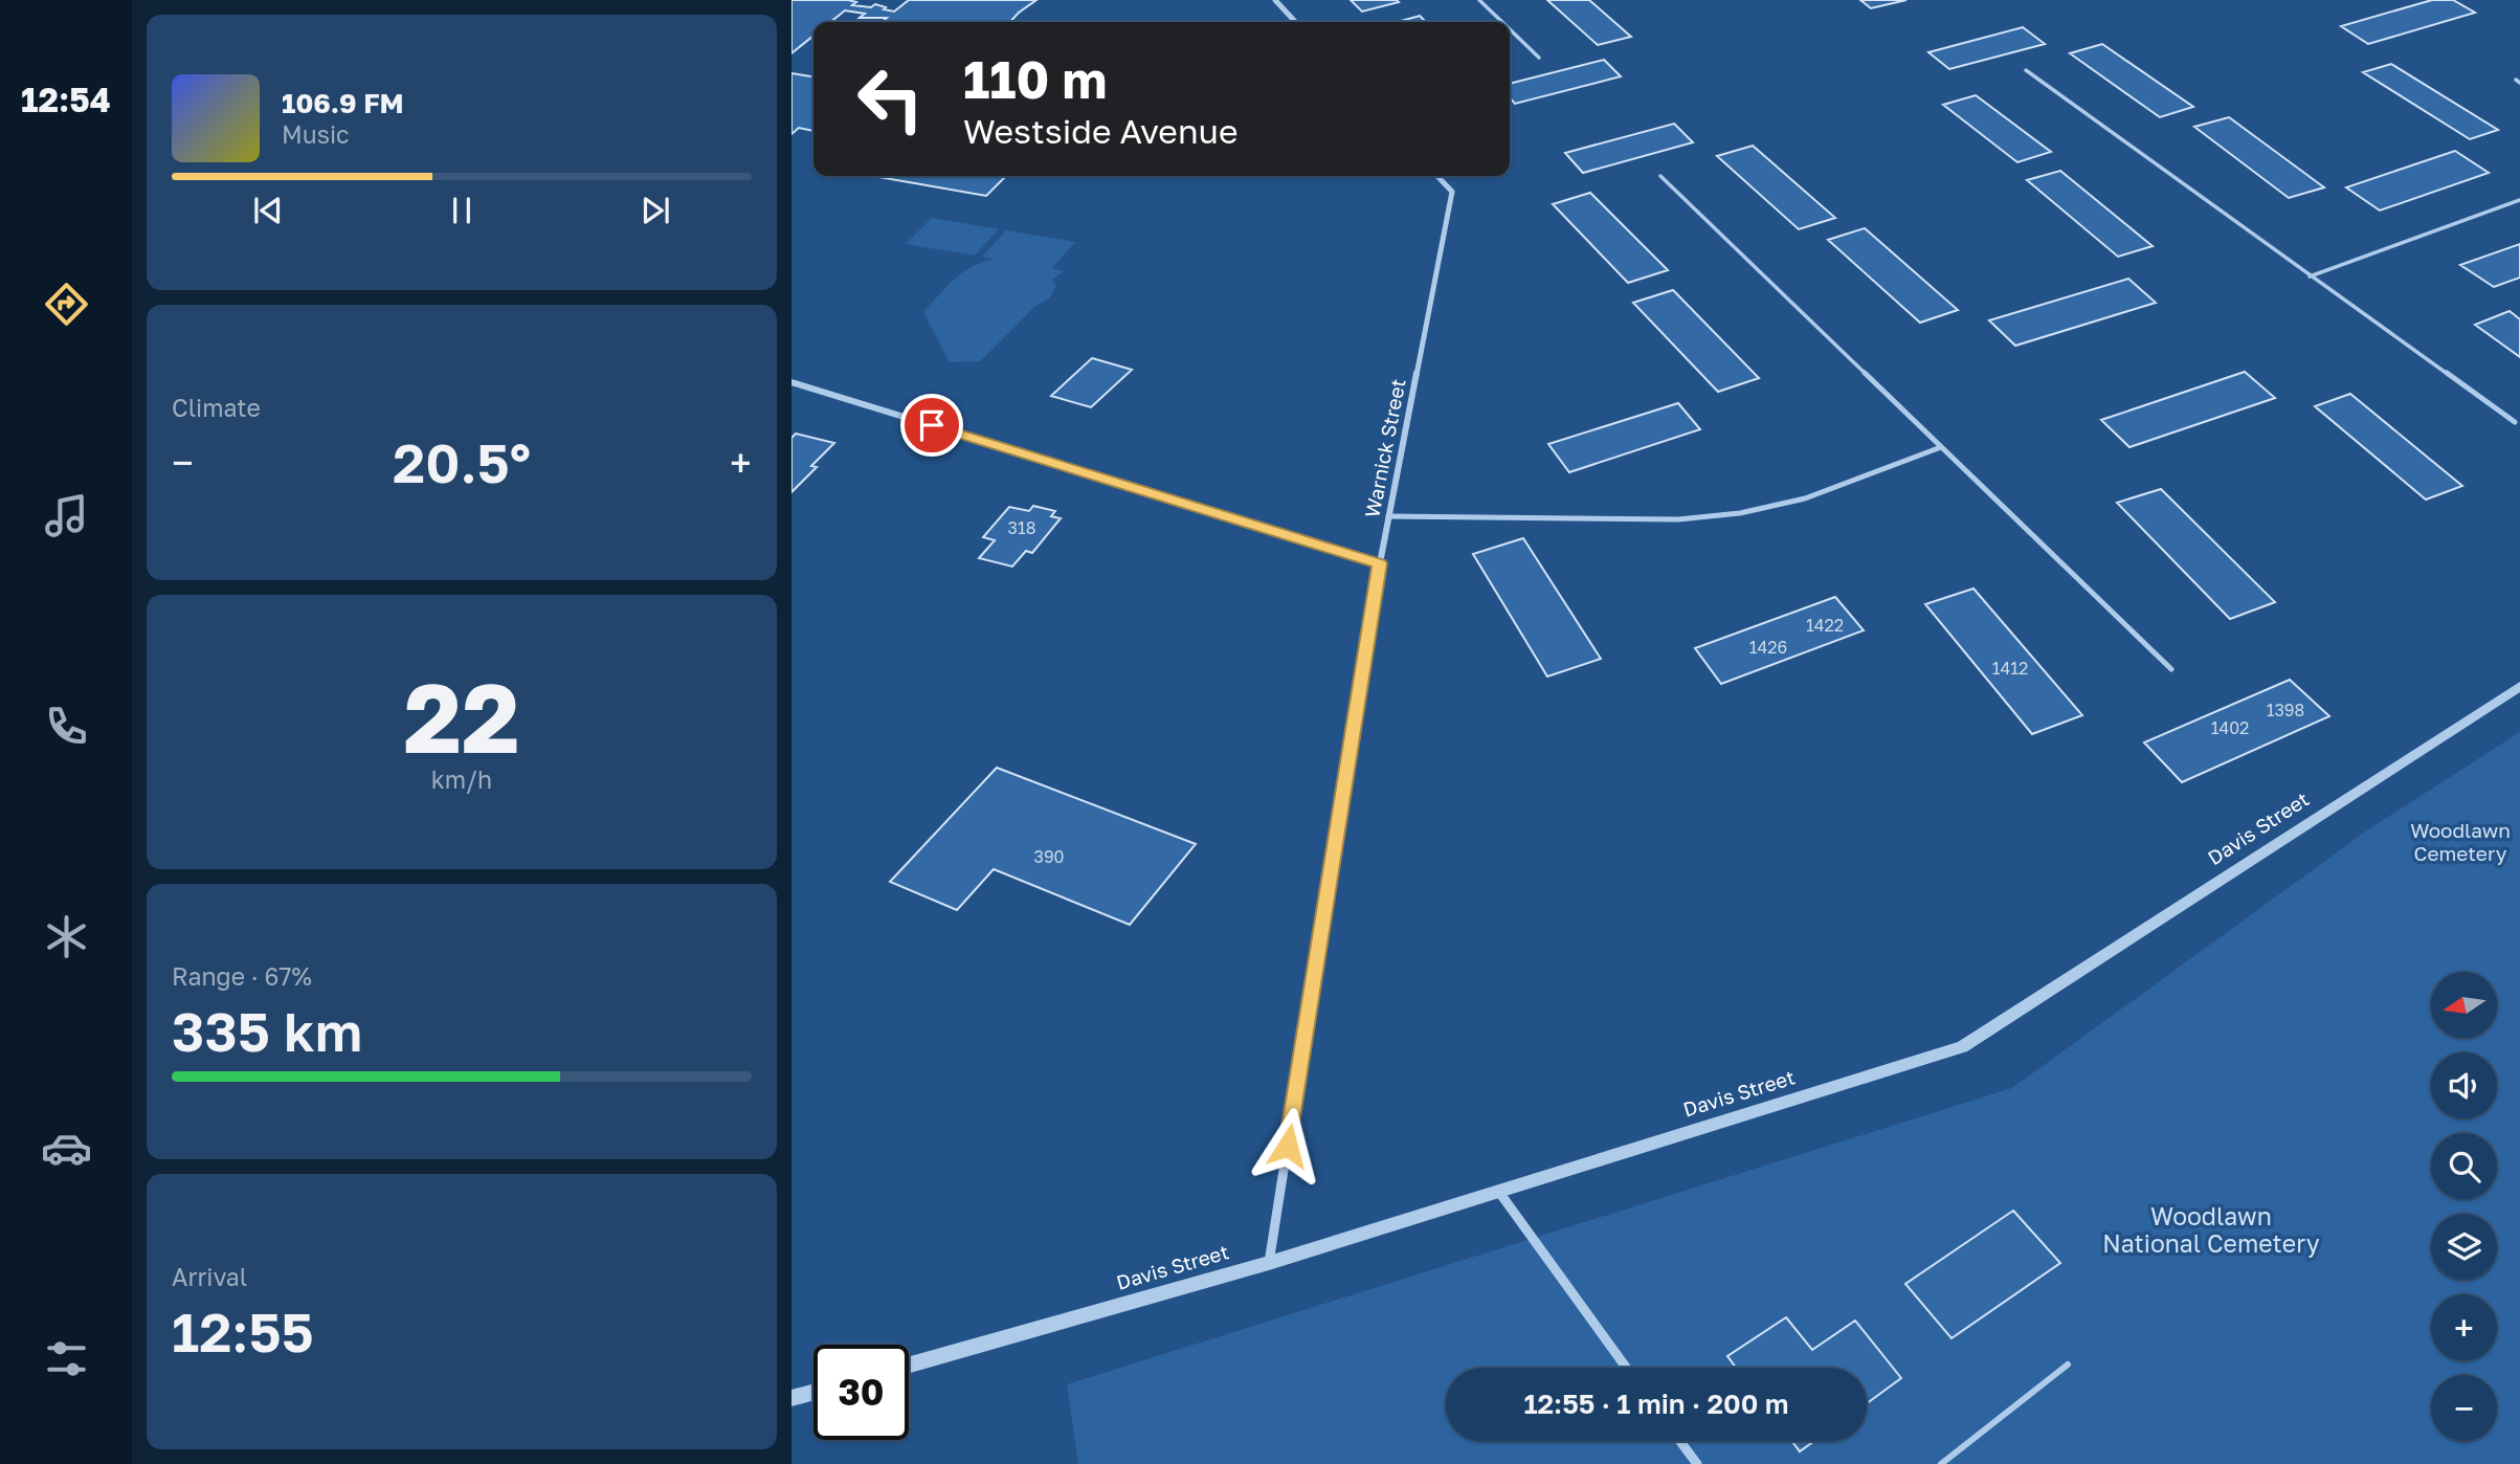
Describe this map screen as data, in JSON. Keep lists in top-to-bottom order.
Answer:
{
  "streets": {
    "street": ["Warnick Street", "Davis Street"]
  },
  "crossings": [
    ["Warnick Street", "Davis Street"]
  ],
  "parks": ["Woodlawn Cemetery", "Woodlawn National Cemetery"],
  "house_numbers": [
    "318",
    "1422",
    "1426",
    "1412",
    "1398",
    "1402",
    "390"
  ],
  "north": "left",
  "page": {
    "tabs": "12:54",
    "turn": ["110 m", "Westside Avenue"],
    "song": ["106.9 FM", "Music"],
    "tile": [
      "Climate",
      ["22", "km/h"],
      ["Range · 67%", "335 km"],
      ["Arrival", "12:55"]
    ],
    "heat": ["−", "20.5°", "+"],
    "map_buttons": ["+", "−"],
    "limit": "30",
    "trip": "12:55 · 1 min · 200 m"
  }
}
